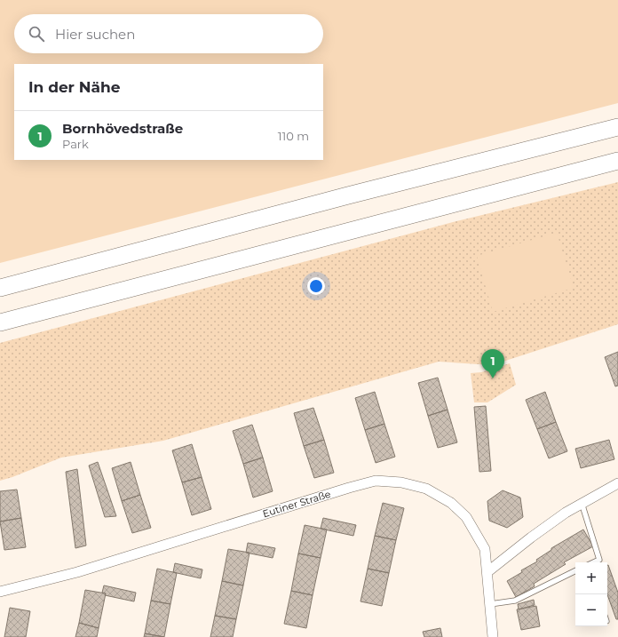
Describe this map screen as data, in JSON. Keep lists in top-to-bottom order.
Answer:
{
  "streets": {
    "street": ["Eutiner Straße"]
  },
  "page": {
    "search": "Hier suchen",
    "heading": "In der Nähe",
    "list": [
      {
        "mark": "1",
        "name": "Bornhövedstraße",
        "note": "Park",
        "value": "110 m"
      }
    ],
    "pins": "1",
    "map_buttons": ["+", "−"]
  }
}
